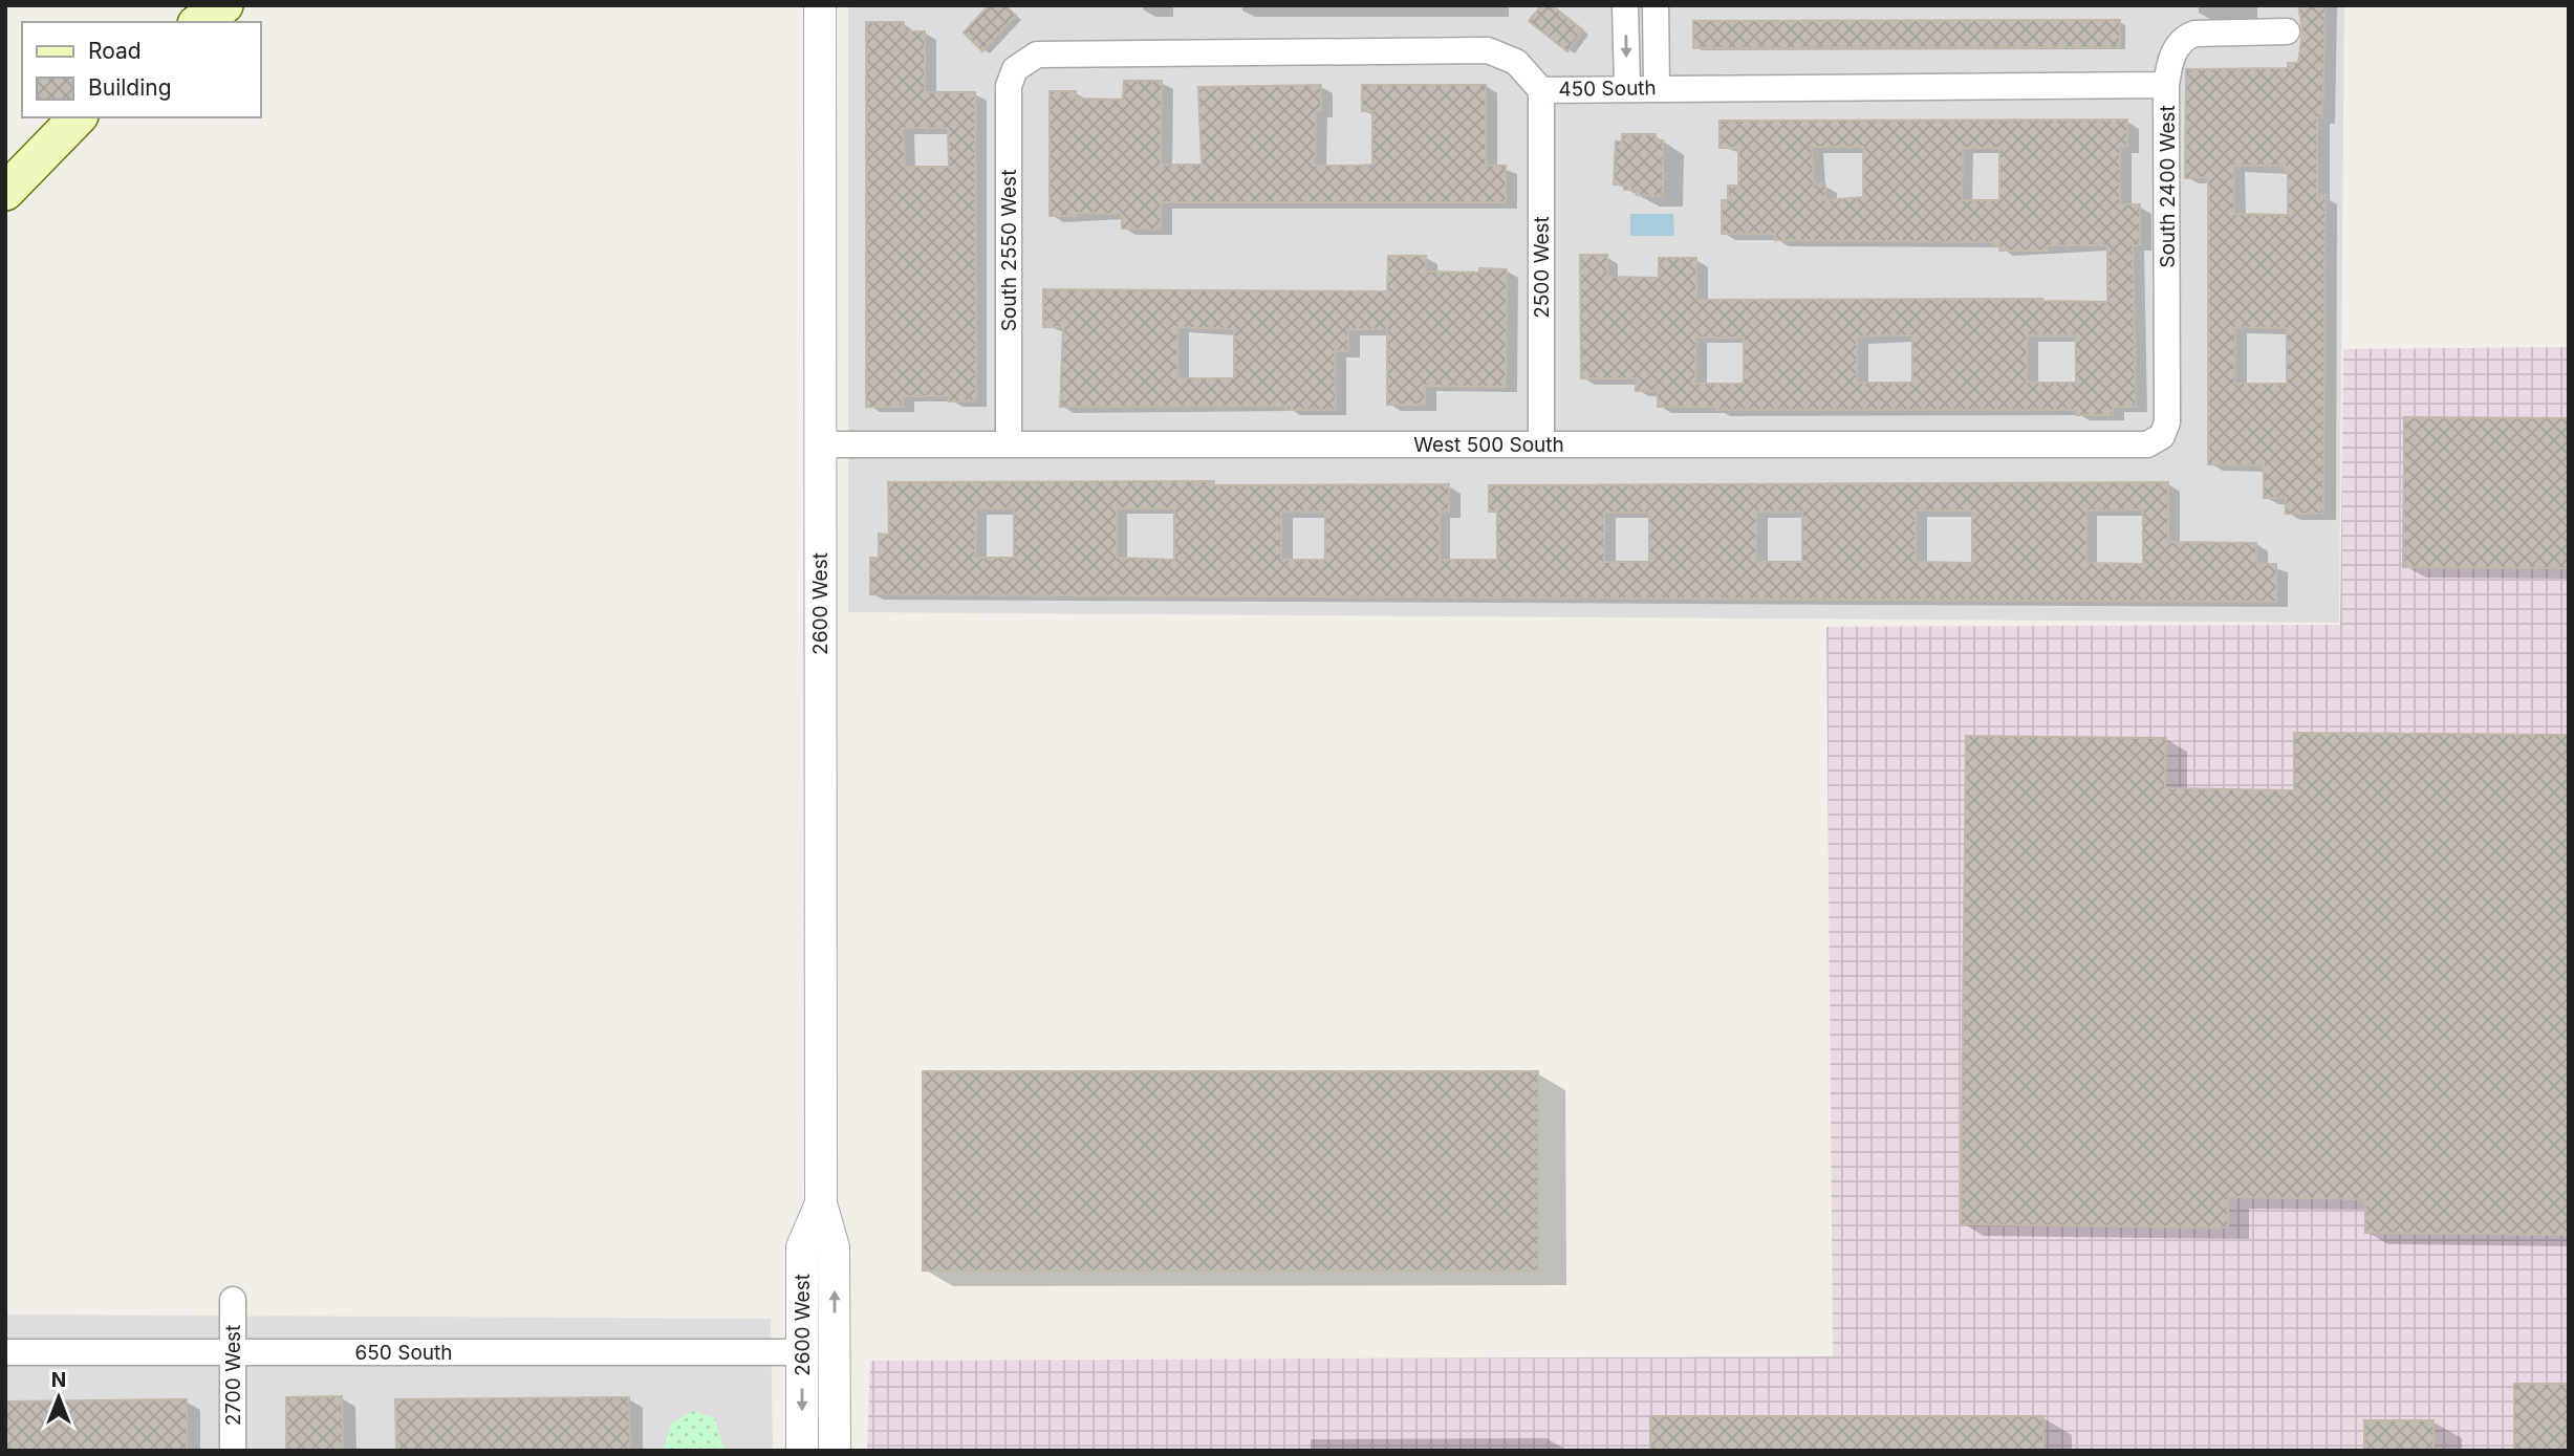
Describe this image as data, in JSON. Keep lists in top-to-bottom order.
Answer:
{
  "streets": {
    "street": [
      "450 South",
      "South 2400 West",
      "South 2550 West",
      "2500 West",
      "West 500 South",
      "2600 West",
      "650 South",
      "2700 West"
    ]
  },
  "crossings": [
    ["450 South", "South 2400 West"],
    ["450 South", "South 2550 West"],
    ["450 South", "2500 West"],
    ["South 2400 West", "West 500 South"],
    ["South 2550 West", "West 500 South"],
    ["2500 West", "West 500 South"],
    ["West 500 South", "2600 West"],
    ["2600 West", "650 South"],
    ["650 South", "2700 West"]
  ],
  "legend": ["Road", "Building"],
  "north": "top"
}
